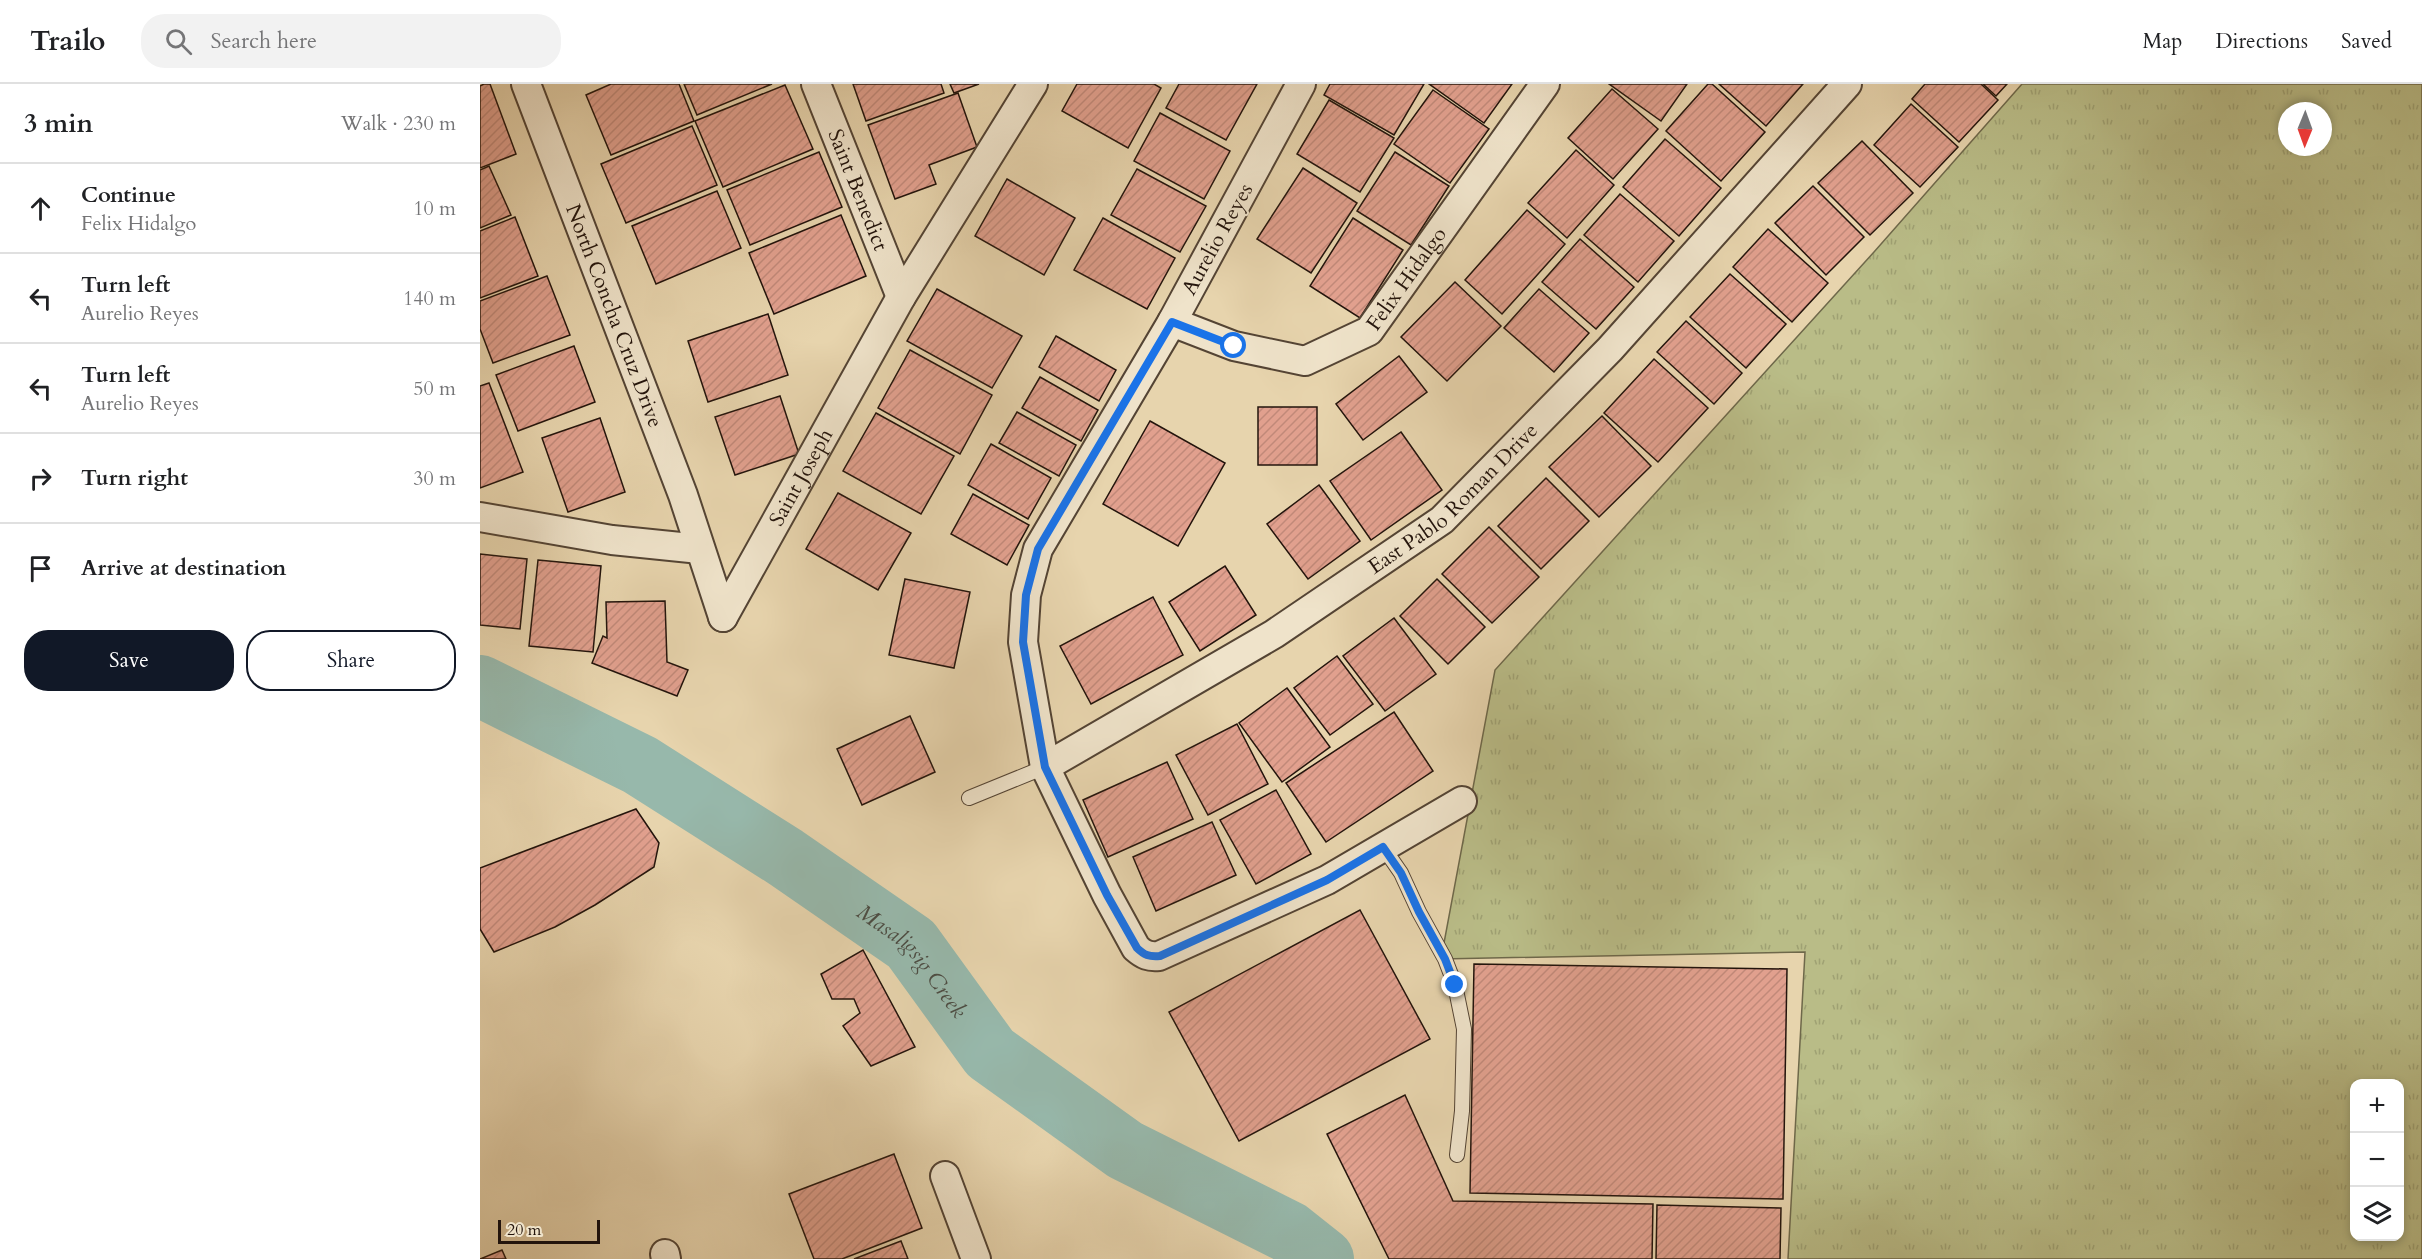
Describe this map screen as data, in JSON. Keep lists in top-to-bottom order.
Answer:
{
  "streets": {
    "street": [
      "Saint Benedict",
      "Aurelio Reyes",
      "Felix Hidalgo",
      "North Concha Cruz Drive",
      "Saint Joseph",
      "East Pablo Roman Drive"
    ]
  },
  "crossings": [
    ["Saint Benedict", "Saint Joseph"],
    ["Aurelio Reyes", "Felix Hidalgo"],
    ["Aurelio Reyes", "East Pablo Roman Drive"],
    ["North Concha Cruz Drive", "Saint Joseph"]
  ],
  "water": ["Masaligsig Creek"],
  "scale_bar": "20 m",
  "north": "bottom",
  "page": {
    "header": "Trailo",
    "search": "Search here",
    "nav": ["Map", "Directions", "Saved"],
    "heading": ["3 min", "Walk · 230 m"],
    "list": [
      ["Continue", "Felix Hidalgo", "10 m"],
      ["Turn left", "Aurelio Reyes", "140 m"],
      ["Turn left", "Aurelio Reyes", "50 m"],
      ["Turn right", "30 m"],
      "Arrive at destination"
    ],
    "buttons": ["Save", "Share"],
    "map_buttons": ["+", "−"],
    "scale": "20 m"
  }
}
